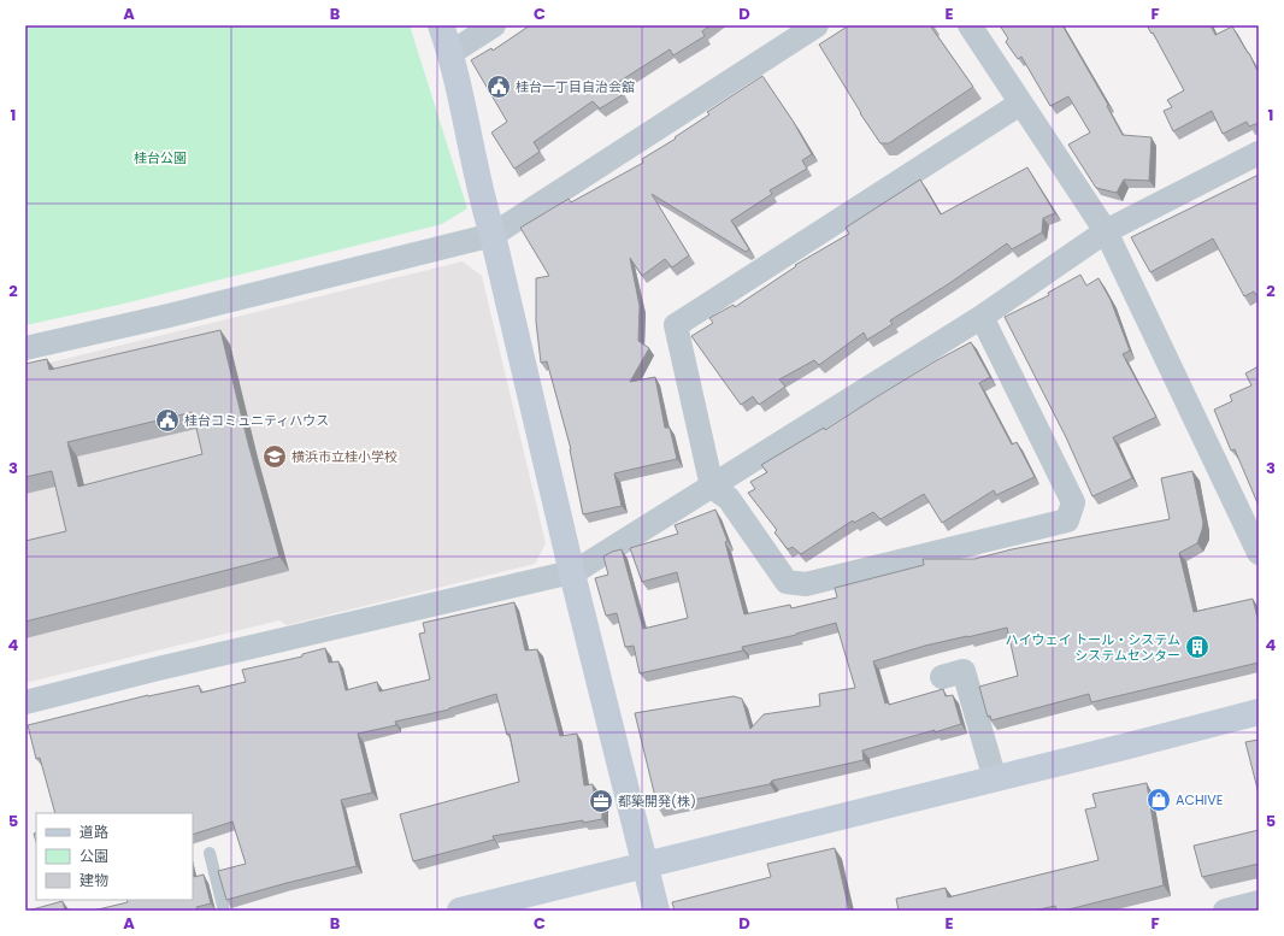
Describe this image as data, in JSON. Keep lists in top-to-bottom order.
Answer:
{
  "parks": ["桂台公園"],
  "places": {
    "public building": ["桂台一丁目自治会舘", "桂台コミュニティハウス"],
    "school or university": ["横浜市立桂小学校"],
    "building": ["ハイウェイ トール・システム システムセンター"],
    "shop": ["ACHIVE"],
    "office": ["都築開発(株)"]
  },
  "legend": ["道路", "公園", "建物"],
  "grid": {
    "columns": [
      "A",
      "B",
      "C",
      "D",
      "E",
      "F"
    ],
    "rows": [
      "1",
      "2",
      "3",
      "4",
      "5"
    ]
  }
}
